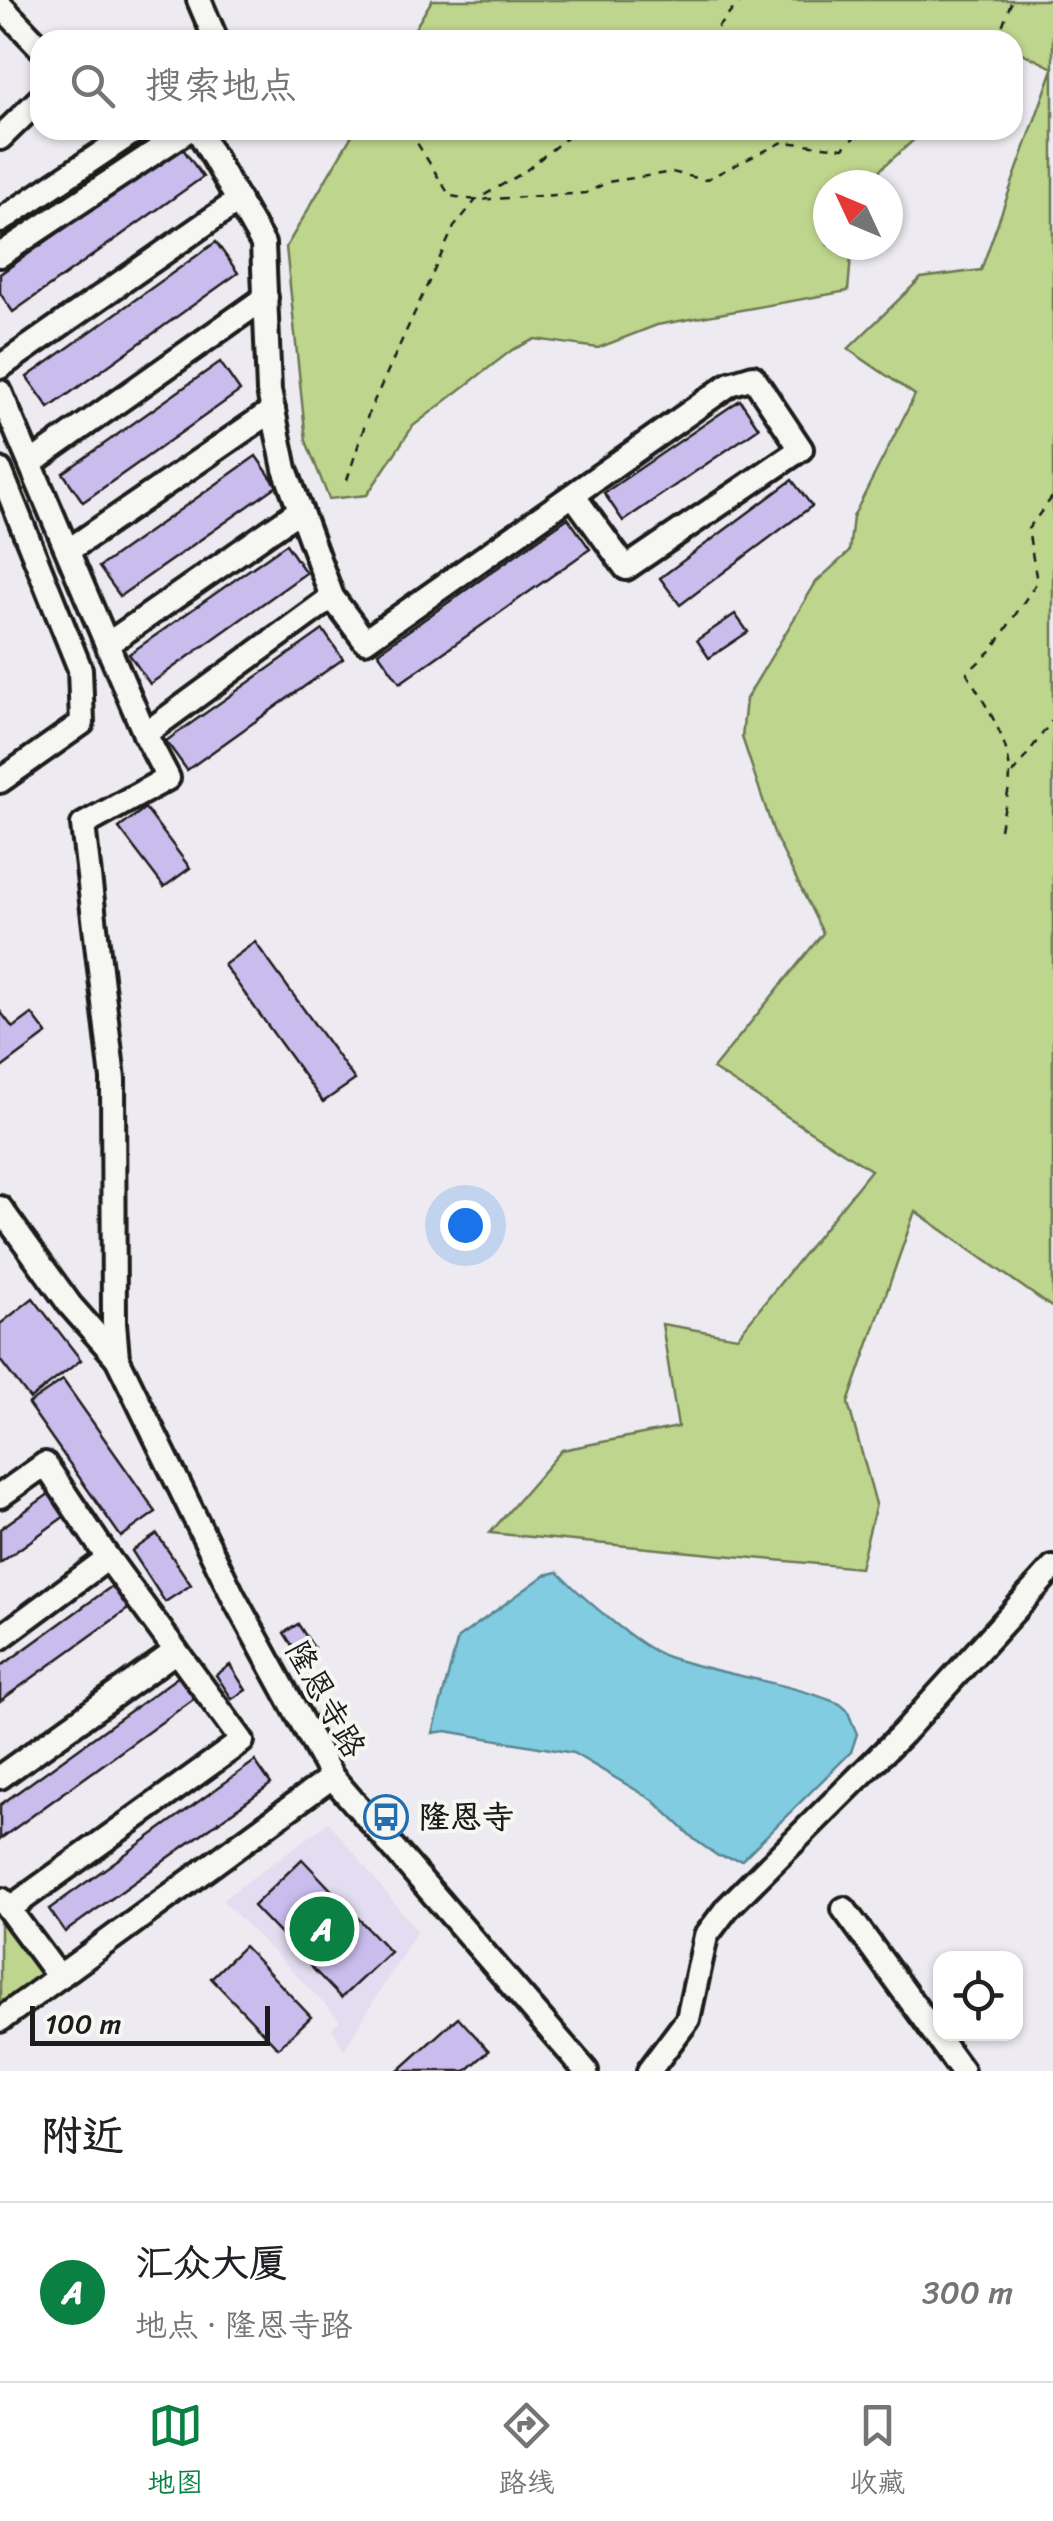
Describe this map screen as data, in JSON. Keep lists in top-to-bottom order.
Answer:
{
  "streets": {
    "street": ["隆恩寺路"]
  },
  "places": {
    "bus stop": ["隆恩寺"]
  },
  "scale_bar": "100 m",
  "north": "top left",
  "page": {
    "search": "搜索地点",
    "pins": "A",
    "scale": "100 m",
    "heading": "附近",
    "list": [
      {
        "mark": "A",
        "name": "汇众大厦",
        "note": "地点 · 隆恩寺路",
        "value": "300 m"
      }
    ],
    "nav": ["地图", "路线", "收藏"]
  }
}
